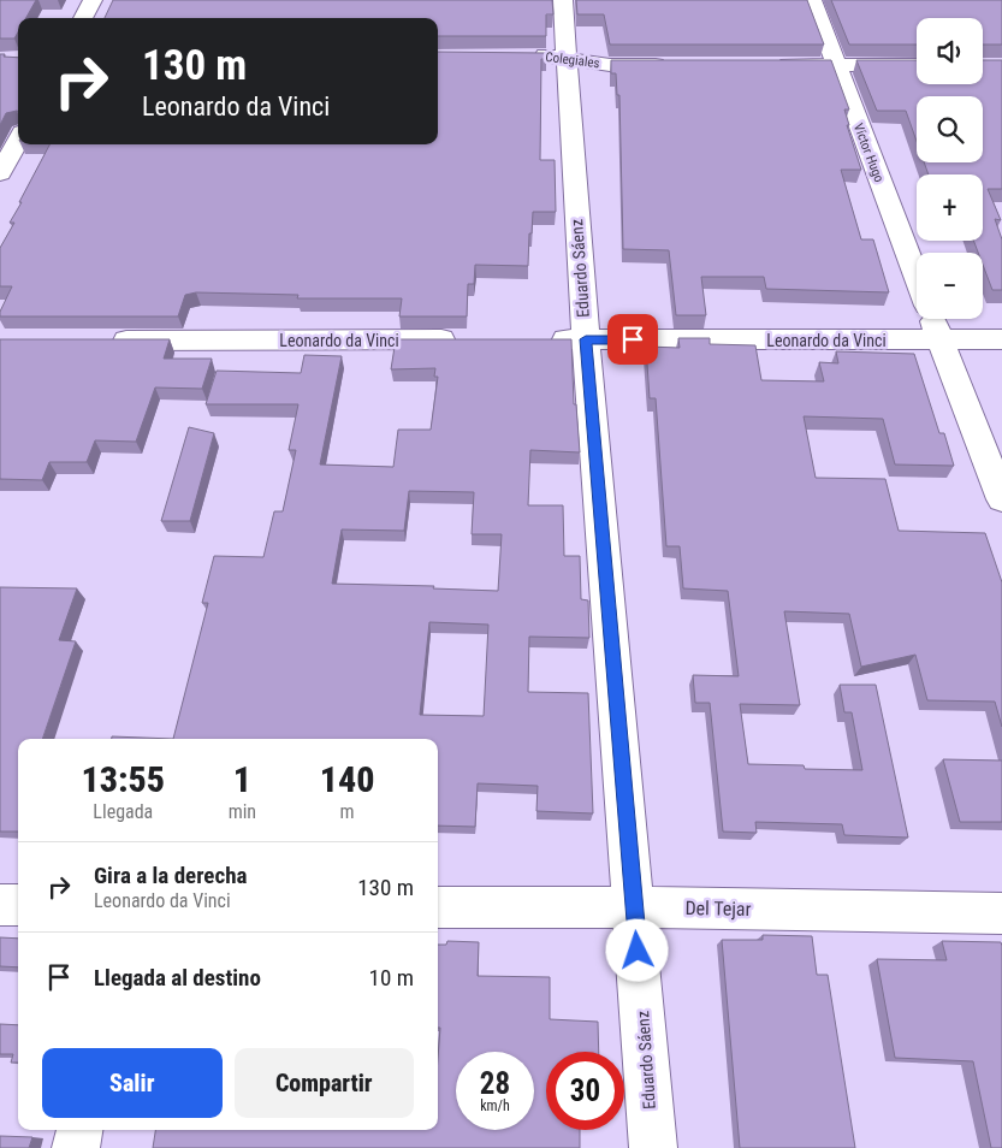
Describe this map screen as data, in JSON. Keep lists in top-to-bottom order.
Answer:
{
  "streets": {
    "street": [
      "Colegiales",
      "Víctor Hugo",
      "Eduardo Sáenz",
      "Leonardo da Vinci",
      "Del Tejar"
    ]
  },
  "crossings": [
    ["Colegiales", "Eduardo Sáenz"],
    ["Víctor Hugo", "Leonardo da Vinci"],
    ["Eduardo Sáenz", "Leonardo da Vinci"],
    ["Eduardo Sáenz", "Del Tejar"]
  ],
  "page": {
    "map_buttons": ["+", "−"],
    "turn": ["130 m", "Leonardo da Vinci"],
    "eta": [
      "13:55",
      "Llegada",
      "1",
      "min",
      "140",
      "m"
    ],
    "list": [
      {
        "name": "Gira a la derecha",
        "note": "Leonardo da Vinci",
        "value": "130 m"
      },
      {
        "name": "Llegada al destino",
        "value": "10 m"
      }
    ],
    "buttons": ["Salir", "Compartir"],
    "speed": "28 km/h",
    "limit": "30"
  }
}
